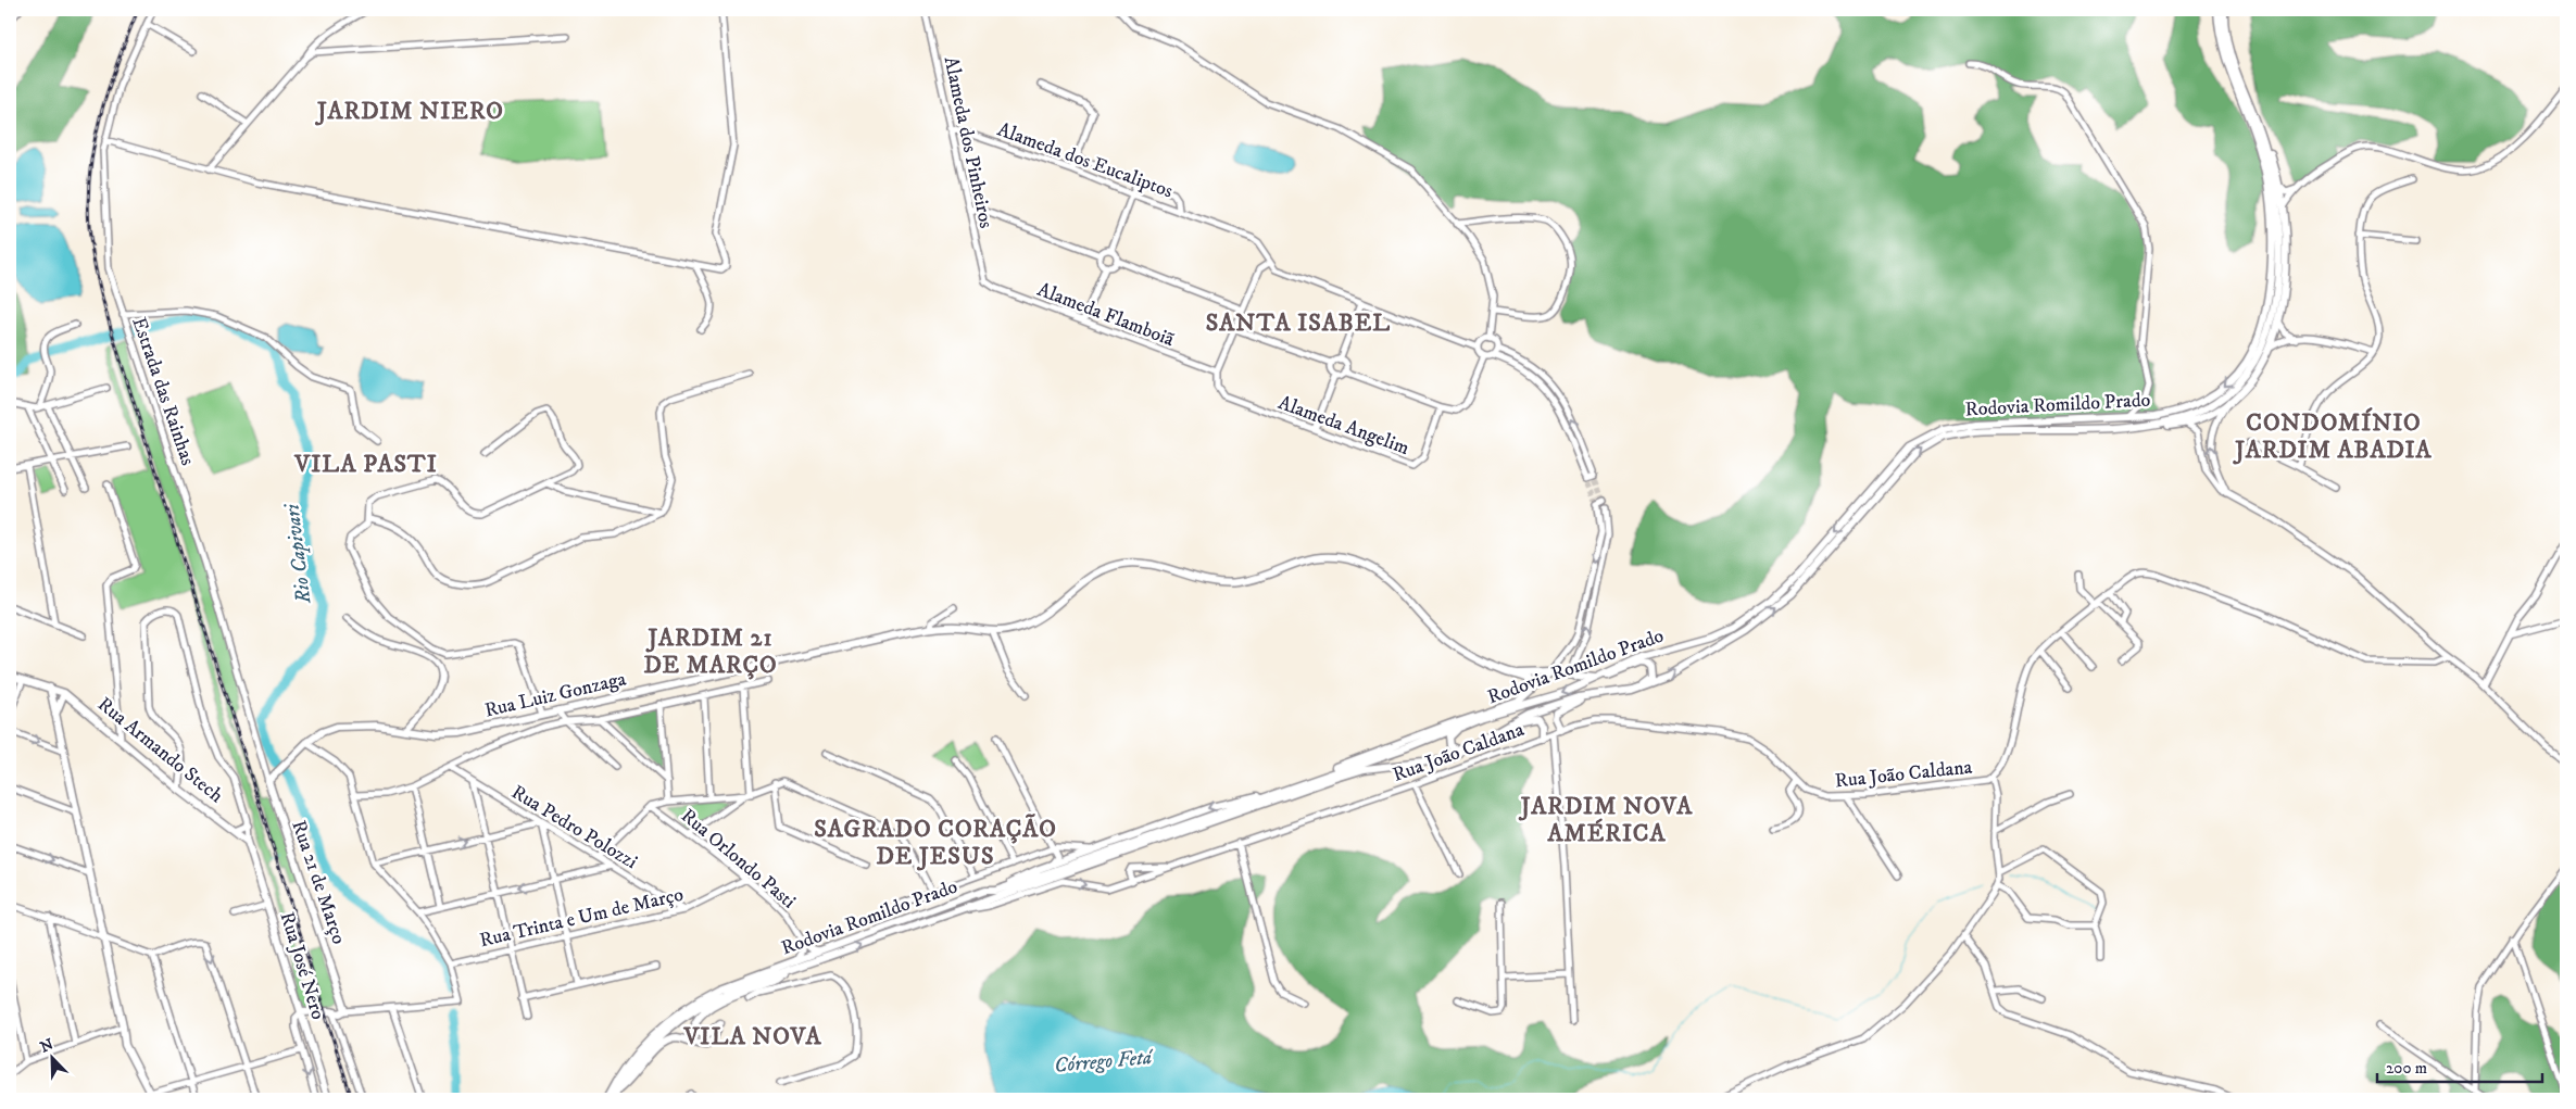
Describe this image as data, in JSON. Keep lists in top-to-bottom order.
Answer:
{
  "streets": {
    "main road": [
      "Rodovia Romildo Prado",
      "Rua Luiz Gonzaga",
      "Rua Armando Stech",
      "Rua 21 de Março",
      "Rua José Nero"
    ],
    "street": [
      "Alameda dos Pinheiros",
      "Alameda dos Eucaliptos",
      "Alameda Flamboiã",
      "Estrada das Rainhas",
      "Alameda Angelim",
      "Rua João Caldana",
      "Rua Pedro Polozzi",
      "Rua Orlondo Pasti",
      "Rua Trinta e Um de Março"
    ]
  },
  "crossings": [
    ["Alameda dos Pinheiros", "Alameda dos Eucaliptos"],
    ["Alameda dos Pinheiros", "Alameda Flamboiã"],
    ["Alameda Flamboiã", "Alameda Angelim"],
    ["Estrada das Rainhas", "Rua Luiz Gonzaga"],
    ["Estrada das Rainhas", "Rua 21 de Março"],
    ["Rodovia Romildo Prado", "Rua Luiz Gonzaga"],
    ["Rodovia Romildo Prado", "Rua João Caldana"],
    ["Rua Luiz Gonzaga", "Rua 21 de Março"],
    ["Rua Armando Stech", "Rua José Nero"],
    ["Rua Pedro Polozzi", "Rua Trinta e Um de Março"],
    ["Rua Orlondo Pasti", "Rua Trinta e Um de Março"]
  ],
  "districts": [
    "JARDIM NIERO",
    "SANTA ISABEL",
    "CONDOMÍNIO JARDIM ABADIA",
    "VILA PASTI",
    "JARDIM 21 DE MARÇO",
    "JARDIM NOVA AMÉRICA",
    "SAGRADO CORAÇÃO DE JESUS",
    "VILA NOVA"
  ],
  "water": ["Rio Capivari", "Córrego Fetá"],
  "scale_bar": "200 m",
  "north": "top left"
}
